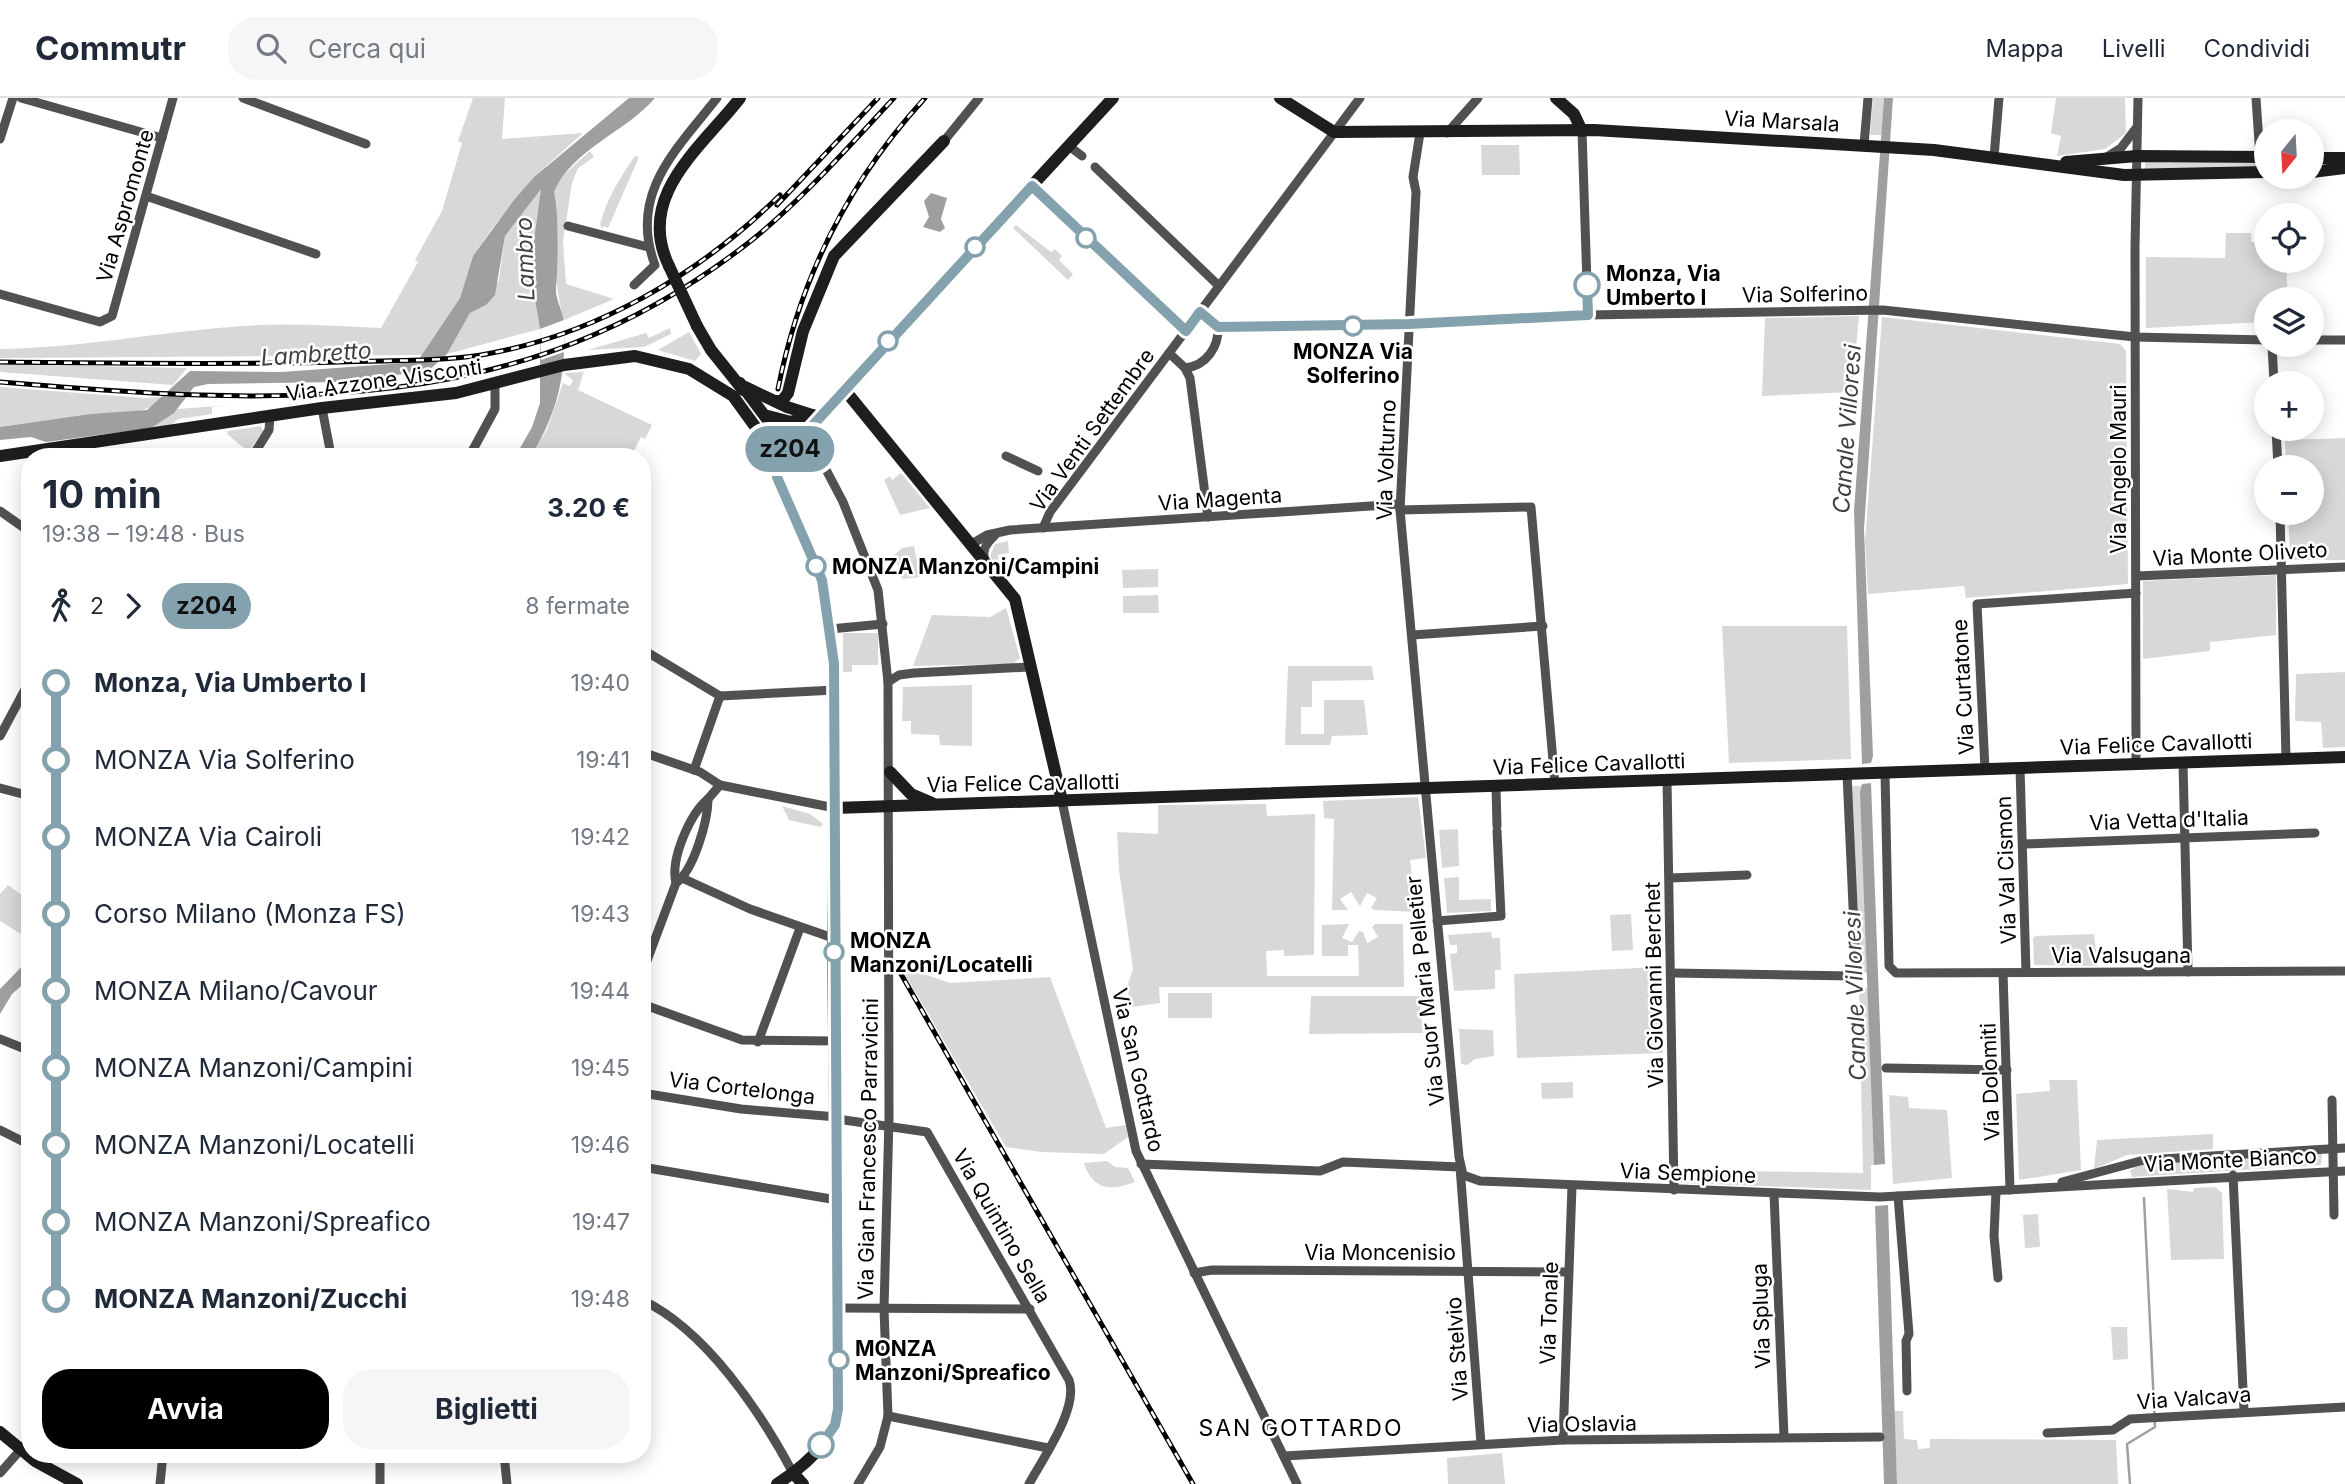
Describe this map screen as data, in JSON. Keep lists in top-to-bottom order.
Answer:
{
  "streets": {
    "street": [
      "Via Marsala",
      "Via Aspromonte",
      "Via Solferino",
      "Via Azzone Visconti",
      "Via Venti Settembre",
      "Via Volturno",
      "Via Angelo Mauri",
      "Via Magenta",
      "Via Monte Oliveto",
      "Via Curtatone",
      "Via Felice Cavallotti",
      "Via Vetta d'Italia",
      "Via Val Cismon",
      "Via Valsugana",
      "Via Giovanni Berchet",
      "Via Suor Maria Pelletier",
      "Via San Gottardo",
      "Via Dolomiti",
      "Via Cortelonga",
      "Via Gian Francesco Parravicini",
      "Via Monte Bianco",
      "Via Sempione",
      "Via Quintino Sella",
      "Via Moncenisio",
      "Via Tonale",
      "Via Spluga",
      "Via Stelvio",
      "Via Valcava",
      "Via Oslavia"
    ]
  },
  "crossings": [
    ["Via Marsala", "Via Volturno"],
    ["Via Marsala", "Via Angelo Mauri"],
    ["Via Solferino", "Via Volturno"],
    ["Via Solferino", "Via Angelo Mauri"],
    ["Via Venti Settembre", "Via Magenta"],
    ["Via Volturno", "Via Magenta"],
    ["Via Volturno", "Via Felice Cavallotti"],
    ["Via Volturno", "Via Suor Maria Pelletier"],
    ["Via Angelo Mauri", "Via Monte Oliveto"],
    ["Via Angelo Mauri", "Via Curtatone"],
    ["Via Angelo Mauri", "Via Felice Cavallotti"],
    ["Via Curtatone", "Via Felice Cavallotti"],
    ["Via Felice Cavallotti", "Via Val Cismon"],
    ["Via Felice Cavallotti", "Via Valsugana"],
    ["Via Felice Cavallotti", "Via Giovanni Berchet"],
    ["Via Felice Cavallotti", "Via Suor Maria Pelletier"],
    ["Via Felice Cavallotti", "Via San Gottardo"],
    ["Via Felice Cavallotti", "Via Gian Francesco Parravicini"],
    ["Via Vetta d'Italia", "Via Val Cismon"],
    ["Via Val Cismon", "Via Valsugana"],
    ["Via Valsugana", "Via Dolomiti"],
    ["Via Giovanni Berchet", "Via Sempione"],
    ["Via Suor Maria Pelletier", "Via Sempione"],
    ["Via Suor Maria Pelletier", "Via Stelvio"],
    ["Via San Gottardo", "Via Moncenisio"],
    ["Via San Gottardo", "Via Oslavia"],
    ["Via Dolomiti", "Via Monte Bianco"],
    ["Via Cortelonga", "Via Gian Francesco Parravicini"],
    ["Via Cortelonga", "Via Quintino Sella"],
    ["Via Gian Francesco Parravicini", "Via Quintino Sella"],
    ["Via Monte Bianco", "Via Sempione"],
    ["Via Sempione", "Via Tonale"],
    ["Via Sempione", "Via Spluga"],
    ["Via Sempione", "Via Stelvio"],
    ["Via Moncenisio", "Via Tonale"],
    ["Via Moncenisio", "Via Stelvio"],
    ["Via Tonale", "Via Oslavia"],
    ["Via Spluga", "Via Oslavia"],
    ["Via Stelvio", "Via Oslavia"]
  ],
  "districts": ["SAN GOTTARDO"],
  "water": ["Lambro", "Lambretto", "Canale Villoresi"],
  "places": [
    "Monza, Via Umberto I",
    "MONZA Via Solferino",
    "MONZA Manzoni/Campini",
    "MONZA Manzoni/Locatelli",
    "MONZA Manzoni/Spreafico"
  ],
  "lines": ["bus line z204"],
  "north": "bottom",
  "page": {
    "header": "Commutr",
    "search": "Cerca qui",
    "nav": ["Mappa", "Livelli", "Condividi"],
    "on_map": "z204",
    "map_buttons": ["+", "−"],
    "heading": ["10 min", "19:38 – 19:48 · Bus", "3.20 €"],
    "legs": ["2", "z204", "8 fermate"],
    "list": [
      {
        "name": "Monza, Via Umberto I",
        "value": "19:40"
      },
      {
        "name": "MONZA Via Solferino",
        "value": "19:41"
      },
      {
        "name": "MONZA Via Cairoli",
        "value": "19:42"
      },
      {
        "name": "Corso Milano (Monza FS)",
        "value": "19:43"
      },
      {
        "name": "MONZA Milano/Cavour",
        "value": "19:44"
      },
      {
        "name": "MONZA Manzoni/Campini",
        "value": "19:45"
      },
      {
        "name": "MONZA Manzoni/Locatelli",
        "value": "19:46"
      },
      {
        "name": "MONZA Manzoni/Spreafico",
        "value": "19:47"
      },
      {
        "name": "MONZA Manzoni/Zucchi",
        "value": "19:48"
      }
    ],
    "buttons": ["Avvia", "Biglietti"]
  }
}
